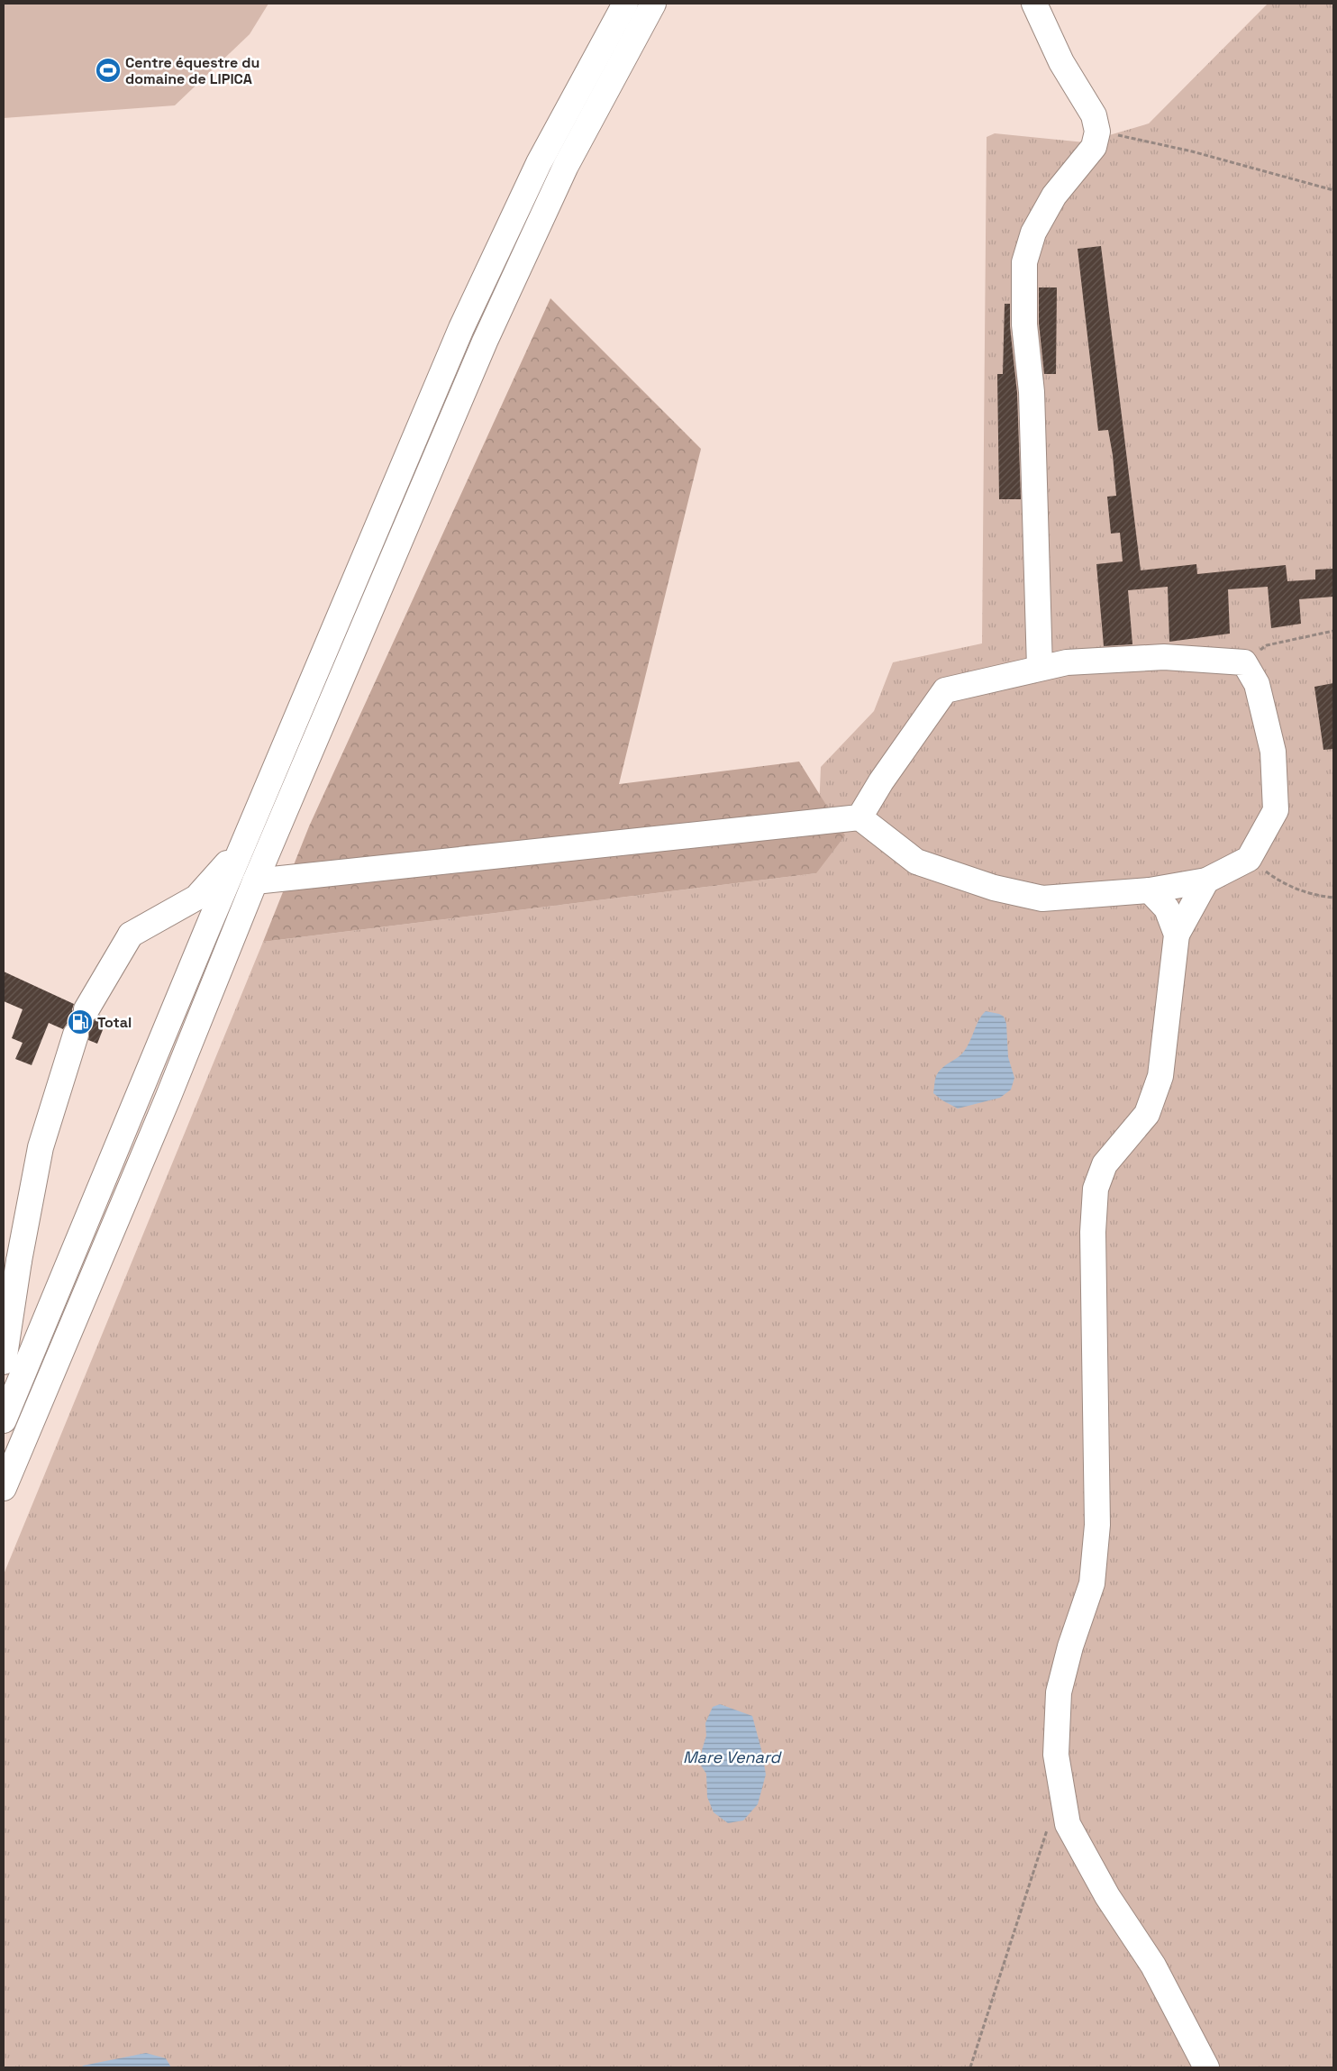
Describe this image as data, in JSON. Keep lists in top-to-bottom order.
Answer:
{
  "water": ["Mare Venard"],
  "places": {
    "sports": ["Centre équestre du domaine de LIPICA"],
    "fuel station": ["Total"]
  }
}
